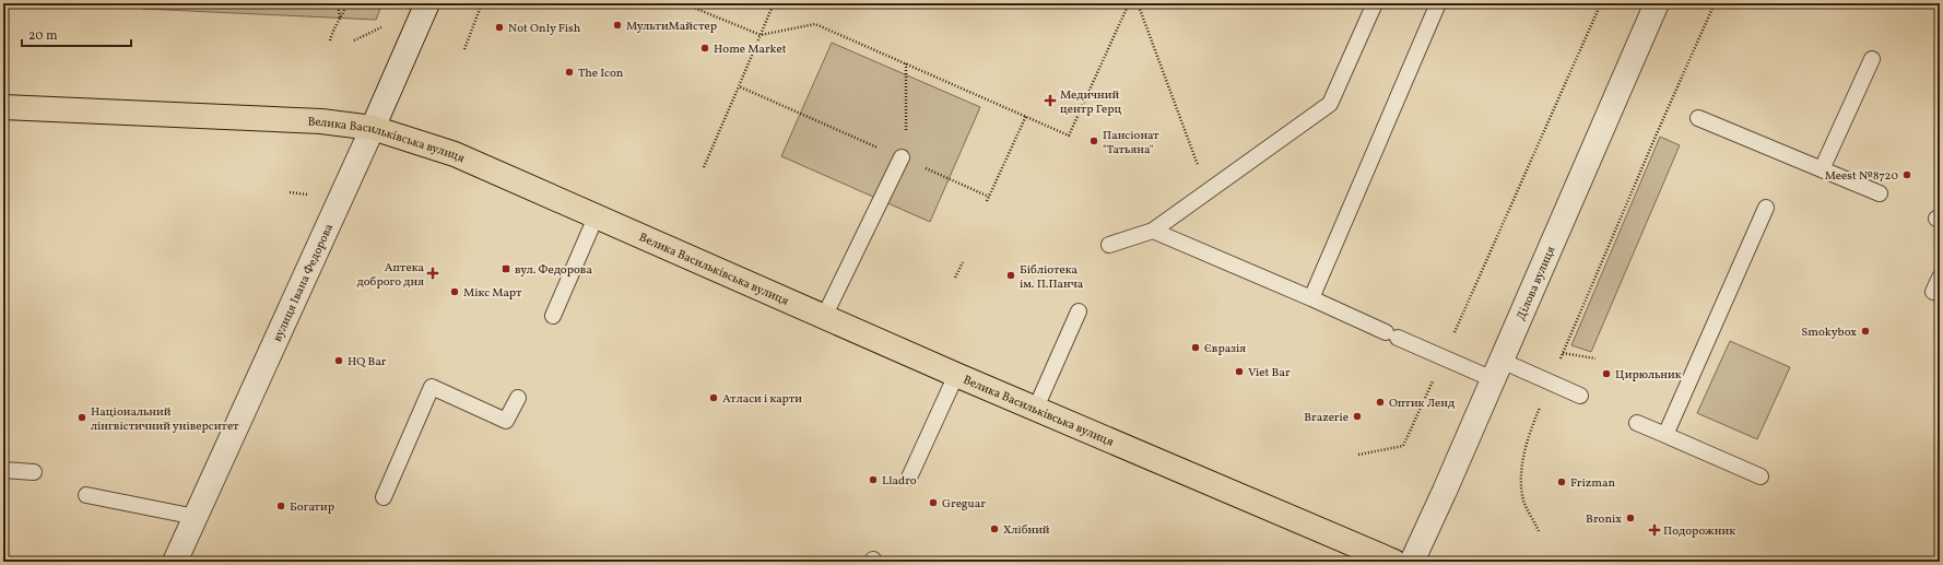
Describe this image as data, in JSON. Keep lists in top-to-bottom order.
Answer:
{
  "streets": {
    "main road": ["Велика Васильківська вулиця"],
    "street": ["вулиця Івана Федорова", "Ділова вулиця"]
  },
  "crossings": [
    ["Велика Васильківська вулиця", "вулиця Івана Федорова"]
  ],
  "places": {
    "other": [
      "МультиМайстер",
      "Not Only Fish",
      "Home Market",
      "The Icon",
      "Пансіонат \"Татьяна\"",
      "Meest №8720",
      "Бібліотека ім. П.Панча",
      "Мікс Март",
      "Smokybox",
      "Євразія",
      "HQ Bar",
      "Viet Bar",
      "Цирюльник",
      "Атласи і карти",
      "Оптик Ленд",
      "Brazerie",
      "Національний лінгвістичний університет",
      "Lladro",
      "Frizman",
      "Greguar",
      "Богатир",
      "Bronix",
      "Хлібний"
    ],
    "health": ["Медичний центр Герц", "Аптека доброго дня", "Подорожник"],
    "transit": ["вул. Федорова"]
  },
  "scale_bar": "20 m"
}
